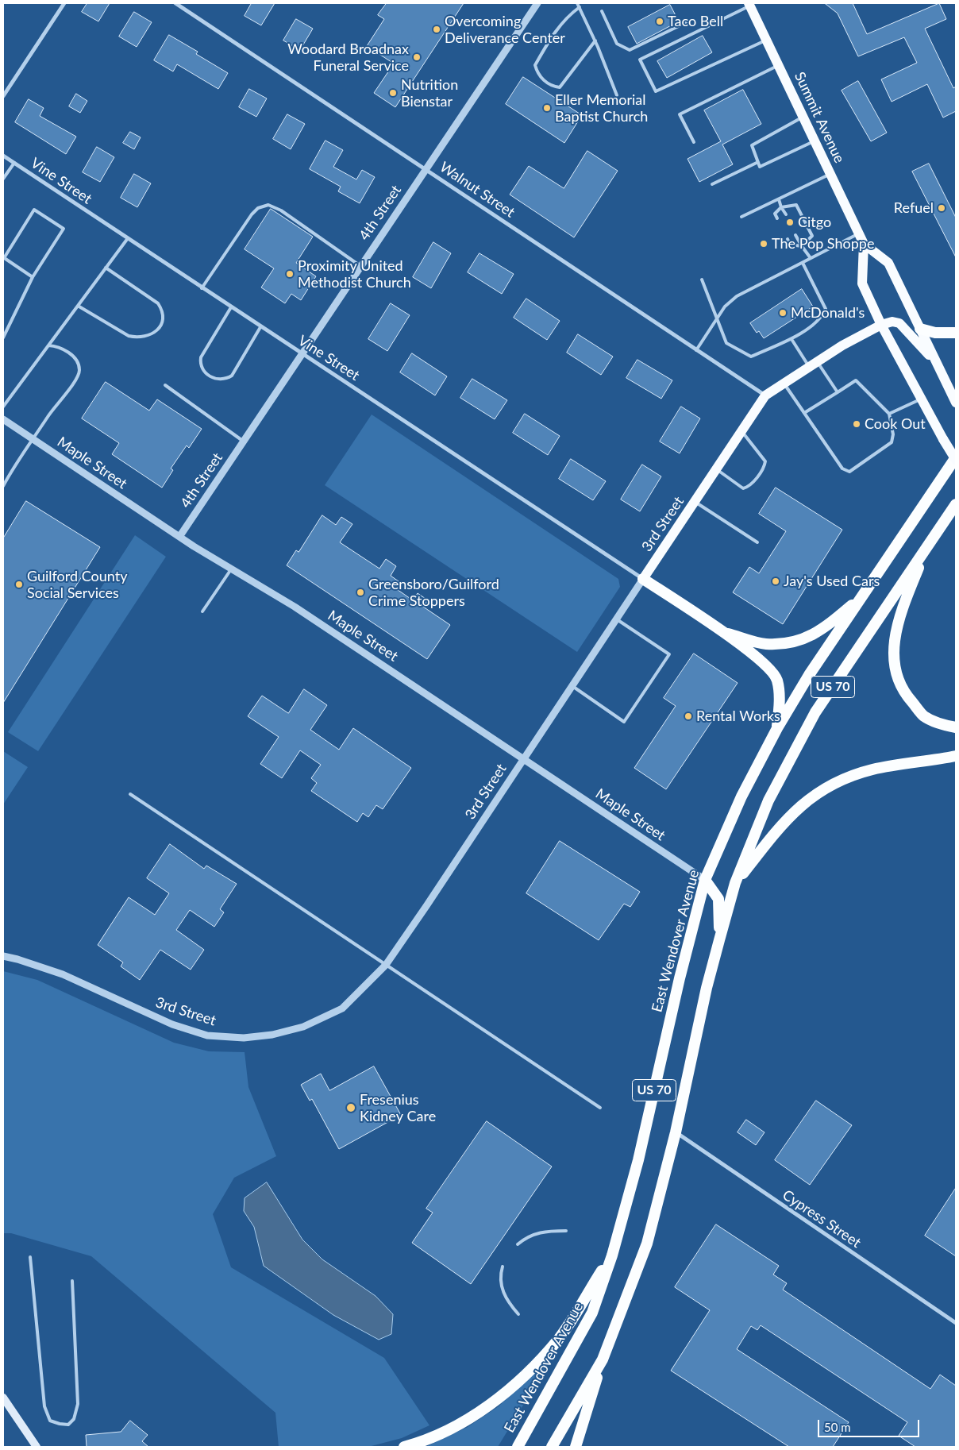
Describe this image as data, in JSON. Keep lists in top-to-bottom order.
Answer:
{
  "streets": {
    "highway": ["US 70", "East Wendover Avenue"],
    "main road": ["Summit Avenue", "3rd Street"],
    "street": [
      "Vine Street",
      "Walnut Street",
      "4th Street",
      "Maple Street",
      "Cypress Street"
    ]
  },
  "crossings": [
    ["Summit Avenue", "3rd Street"],
    ["Summit Avenue", "East Wendover Avenue"],
    ["Vine Street", "4th Street"],
    ["Vine Street", "3rd Street"],
    ["Walnut Street", "4th Street"],
    ["Walnut Street", "3rd Street"],
    ["4th Street", "Maple Street"],
    ["Maple Street", "3rd Street"],
    ["Maple Street", "East Wendover Avenue"],
    ["US 70", "Cypress Street"]
  ],
  "places": [
    "Taco Bell",
    "Overcoming Deliverance Center",
    "Woodard Broadnax Funeral Service",
    "Nutrition Bienstar",
    "Eller Memorial Baptist Church",
    "Refuel",
    "Citgo",
    "The Pop Shoppe",
    "Proximity United Methodist Church",
    "McDonald's",
    "Cook Out",
    "Jay's Used Cars",
    "Guilford County Social Services",
    "Greensboro/Guilford Crime Stoppers",
    "Rental Works",
    "Fresenius Kidney Care"
  ],
  "scale_bar": "50 m"
}
